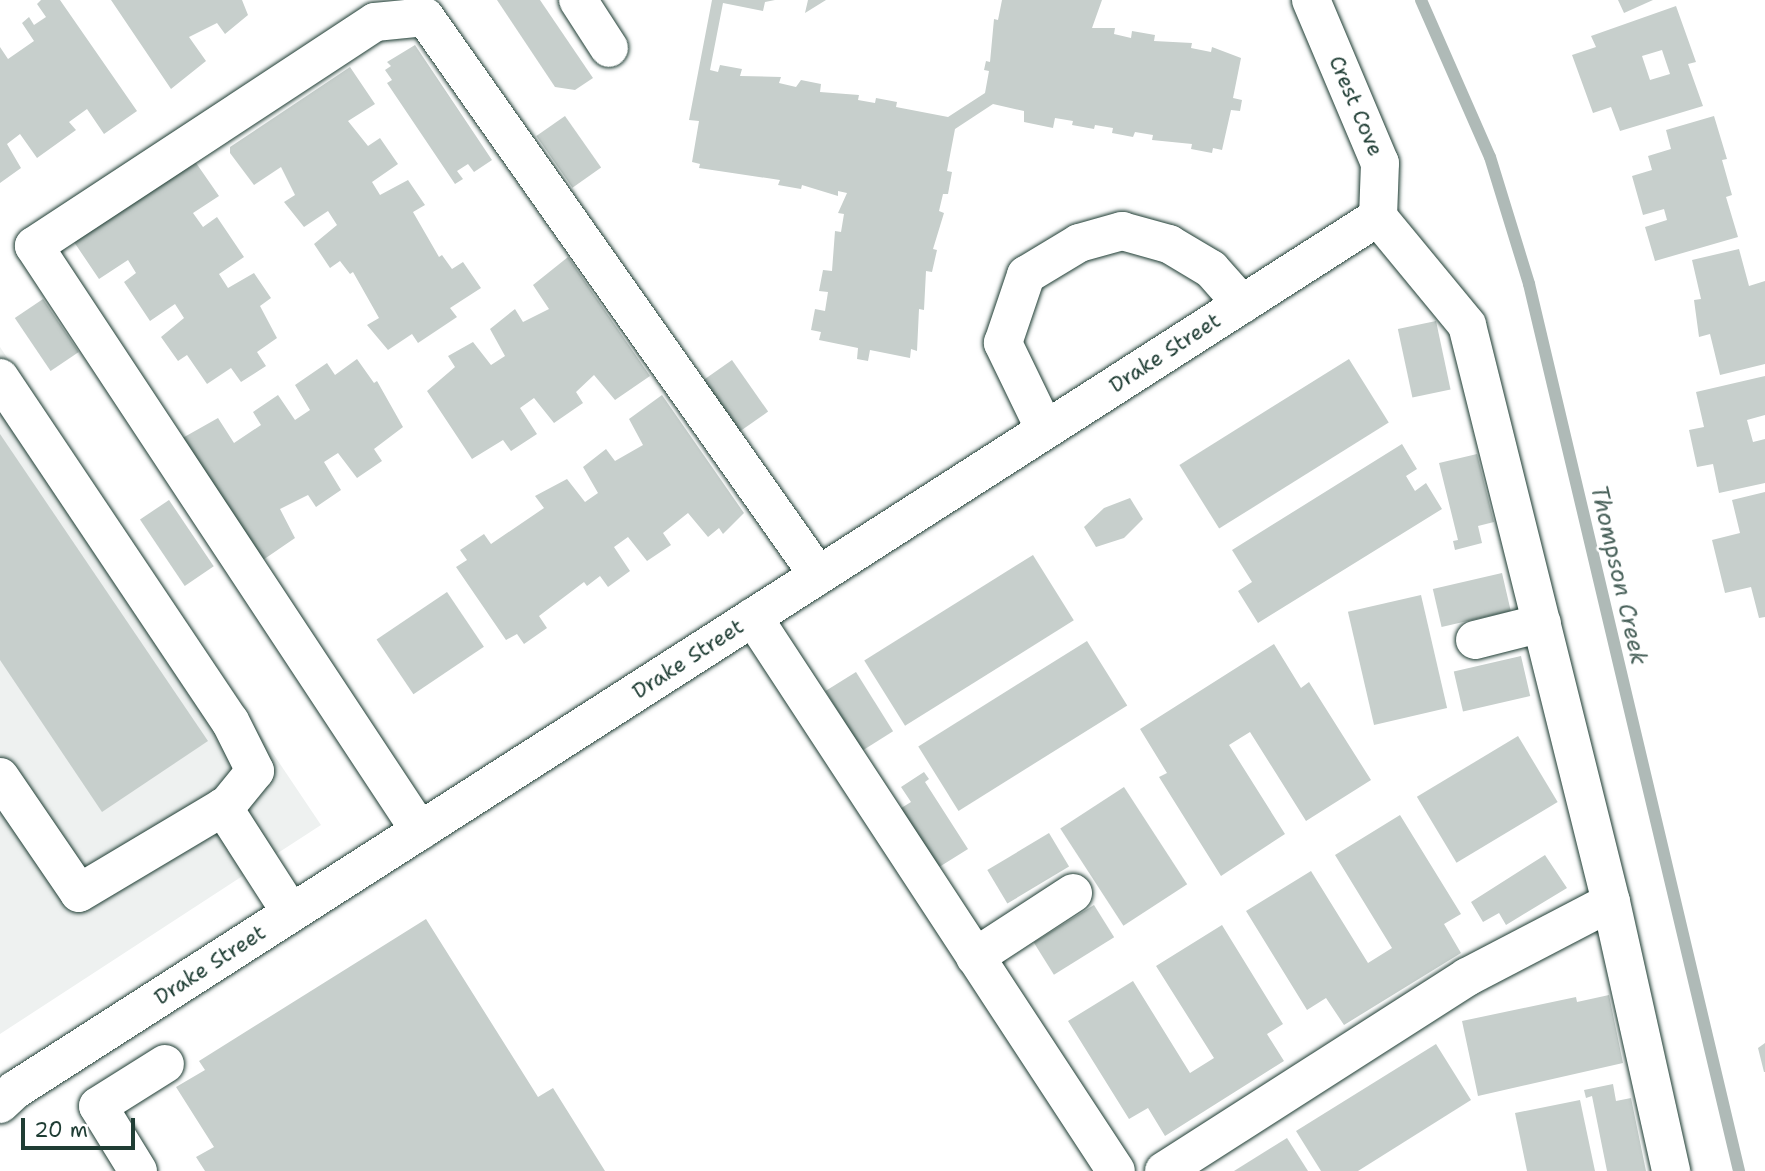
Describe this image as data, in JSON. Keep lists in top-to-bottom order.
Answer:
{
  "streets": {
    "street": ["Crest Cove", "Drake Street"]
  },
  "crossings": [
    ["Crest Cove", "Drake Street"]
  ],
  "water": ["Thompson Creek"],
  "scale_bar": "20 m"
}
